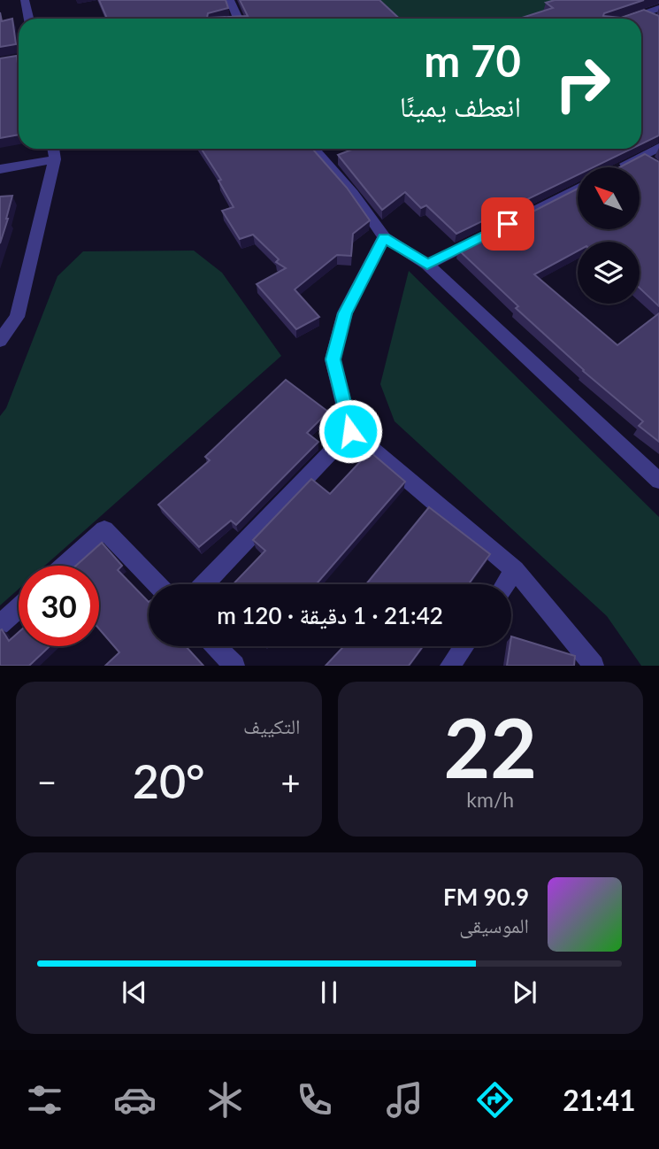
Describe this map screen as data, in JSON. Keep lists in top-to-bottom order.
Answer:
{
  "north": "top left",
  "page": {
    "turn": ["70 m", "انعطف يمينًا"],
    "limit": "30",
    "trip": "21:42 · 1 دقيقة · 120 m",
    "tile": [
      ["22", "km/h"],
      "التكييف"
    ],
    "heat": ["−", "20°", "+"],
    "song": ["90.9 FM", "الموسيقى"],
    "tabs": "21:41"
  }
}
